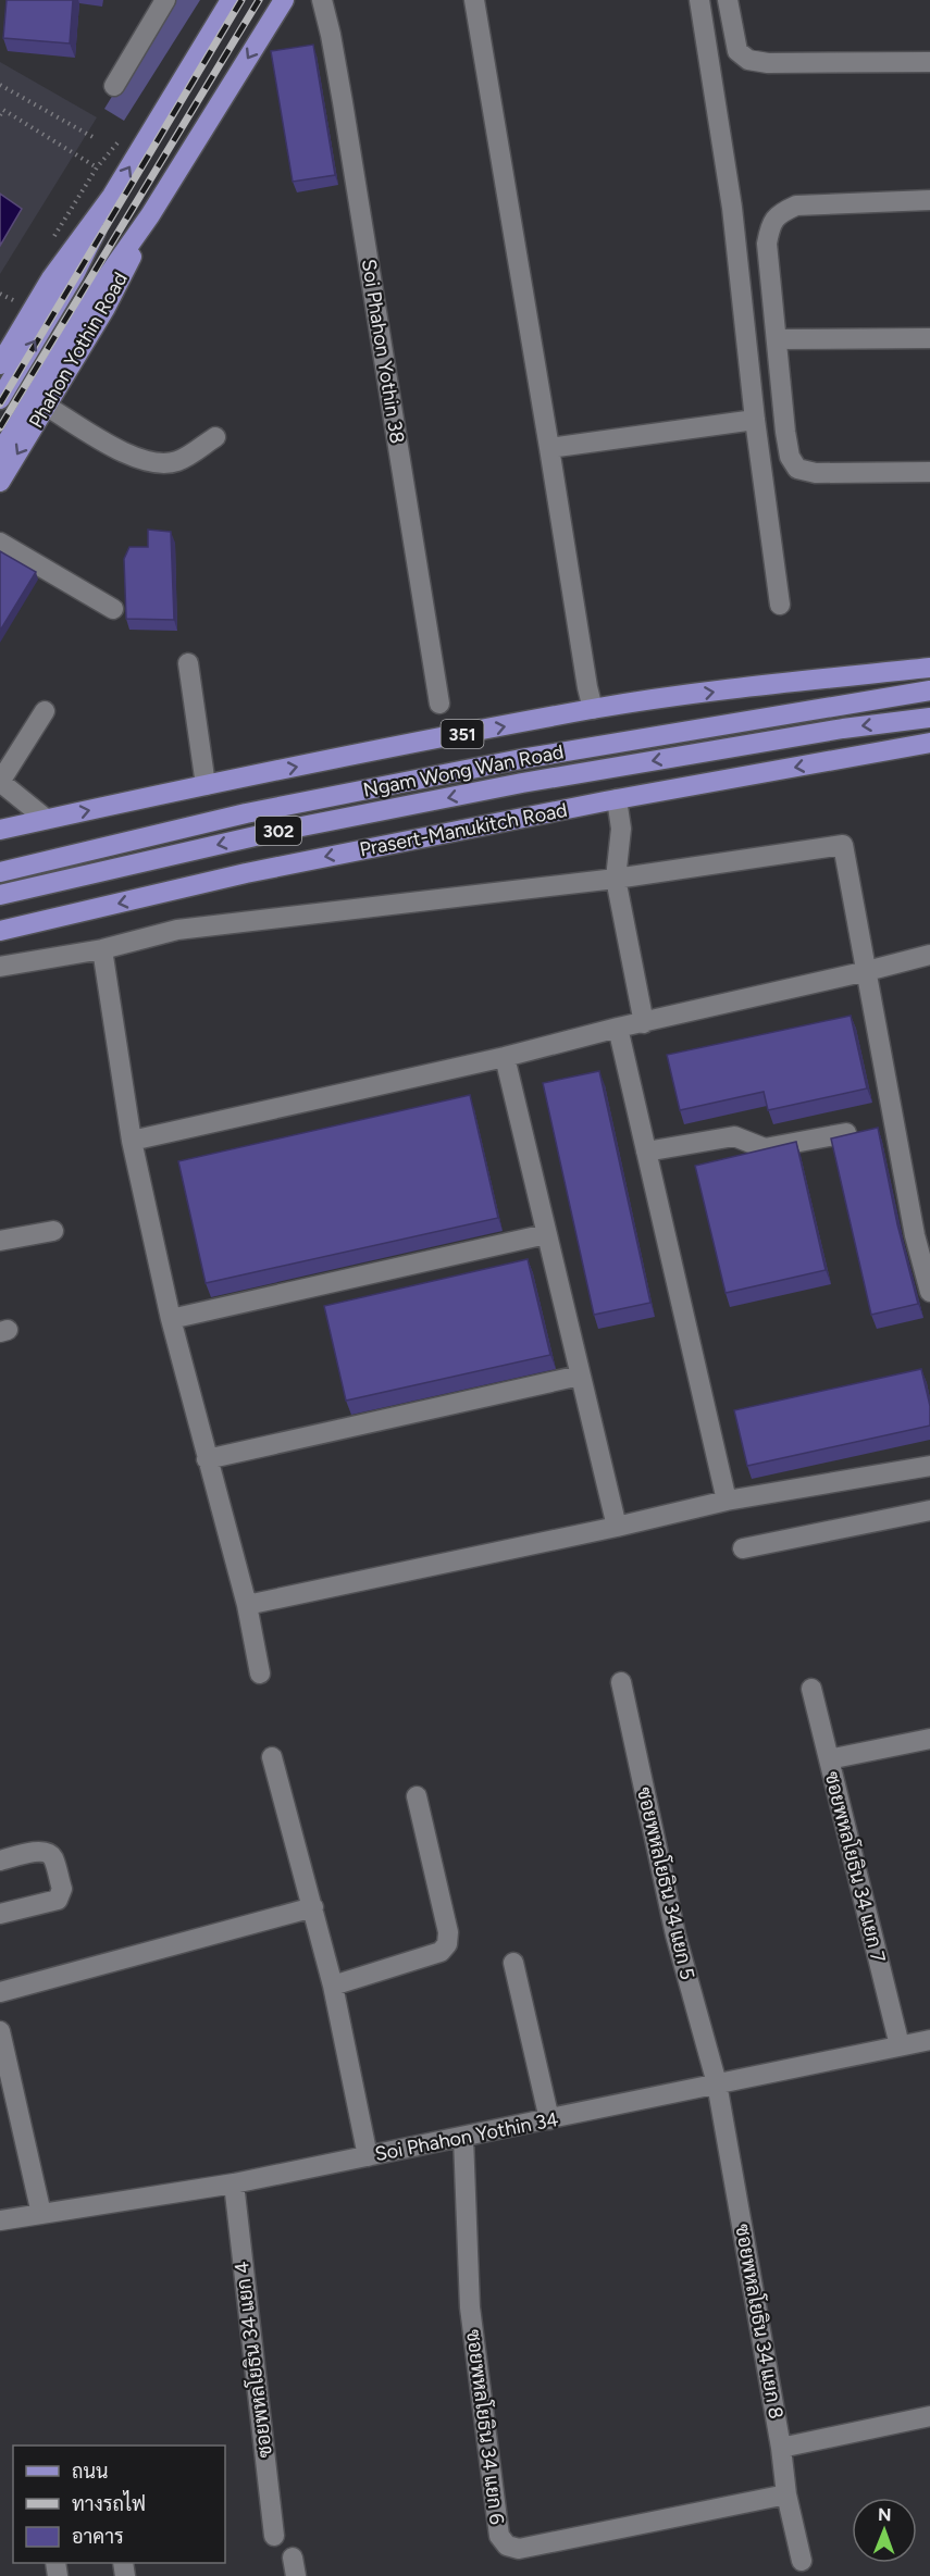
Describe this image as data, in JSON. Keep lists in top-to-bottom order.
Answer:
{
  "streets": {
    "main road": [
      "Phahon Yothin Road",
      "351",
      "Ngam Wong Wan Road",
      "Prasert-Manukitch Road",
      "302"
    ],
    "street": [
      "Soi Phahon Yothin 38",
      "ซอยพหลโยธิน 34 แยก 7",
      "ซอยพหลโยธิน 34 แยก 5",
      "Soi Phahon Yothin 34",
      "ซอยพหลโยธิน 34 แยก 8",
      "ซอยพหลโยธิน 34 แยก 4",
      "ซอยพหลโยธิน 34 แยก 6"
    ]
  },
  "crossings": [
    ["ซอยพหลโยธิน 34 แยก 7", "Soi Phahon Yothin 34"],
    ["ซอยพหลโยธิน 34 แยก 5", "Soi Phahon Yothin 34"],
    ["ซอยพหลโยธิน 34 แยก 5", "ซอยพหลโยธิน 34 แยก 8"],
    ["Soi Phahon Yothin 34", "ซอยพหลโยธิน 34 แยก 8"],
    ["Soi Phahon Yothin 34", "ซอยพหลโยธิน 34 แยก 4"],
    ["Soi Phahon Yothin 34", "ซอยพหลโยธิน 34 แยก 6"],
    ["ซอยพหลโยธิน 34 แยก 8", "ซอยพหลโยธิน 34 แยก 6"]
  ],
  "legend": ["ถนน", "ทางรถไฟ", "อาคาร"],
  "north": "top"
}
